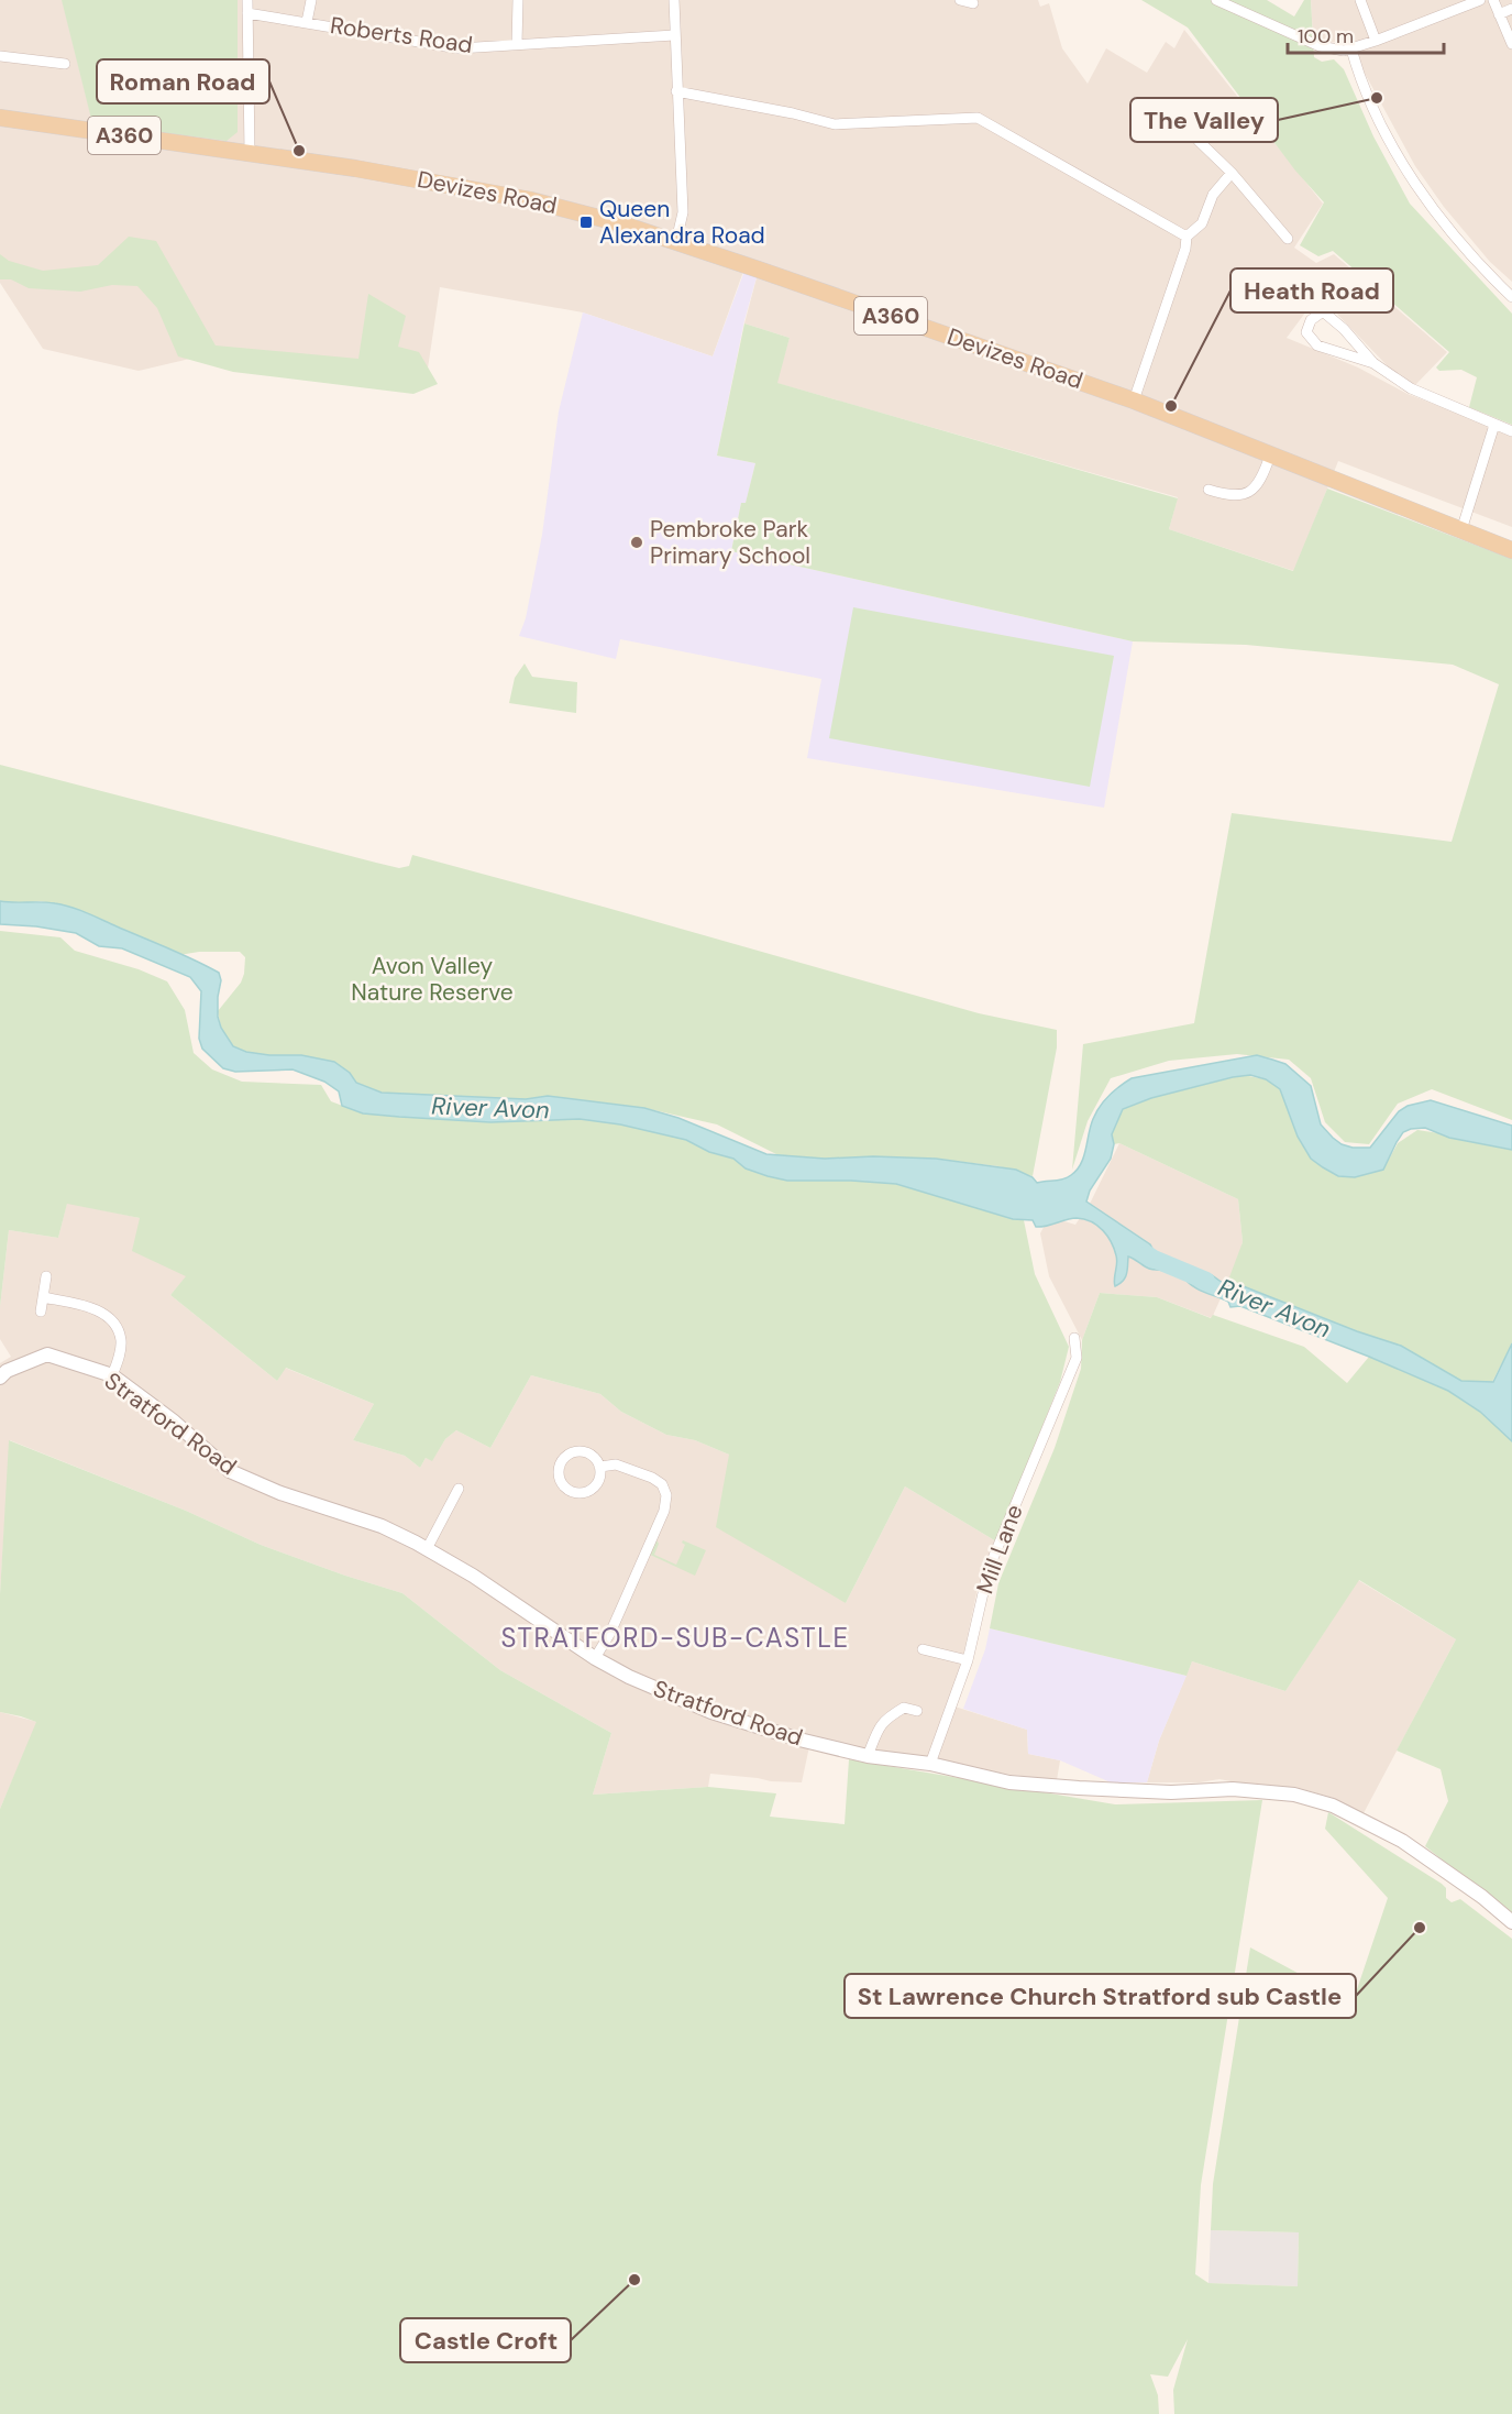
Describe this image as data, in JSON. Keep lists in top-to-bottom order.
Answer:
{
  "streets": {
    "main road": ["A360", "Devizes Road"],
    "street": ["Roberts Road", "Stratford Road", "Mill Lane"]
  },
  "crossings": [
    ["Stratford Road", "Mill Lane"]
  ],
  "districts": ["STRATFORD-SUB-CASTLE"],
  "water": ["River Avon"],
  "parks": ["Avon Valley Nature Reserve"],
  "places": {
    "other": [
      "The Valley",
      "Roman Road",
      "Heath Road",
      "Pembroke Park Primary School",
      "St Lawrence Church Stratford sub Castle",
      "Castle Croft"
    ],
    "transit": ["Queen Alexandra Road"]
  },
  "scale_bar": "100 m"
}
